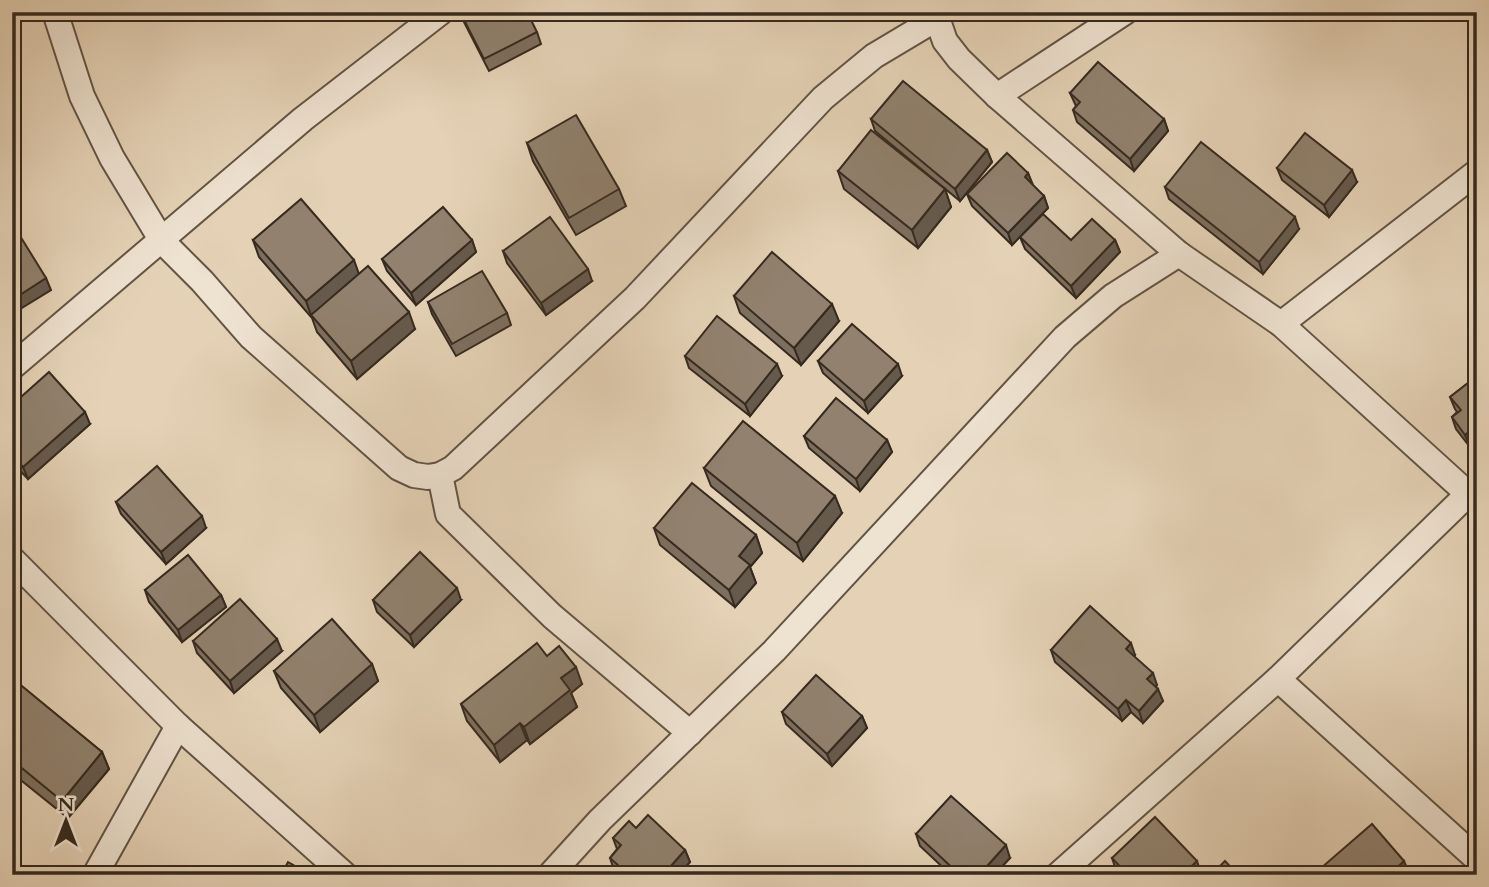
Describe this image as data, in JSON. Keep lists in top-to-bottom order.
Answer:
{
  "north": "top"
}
